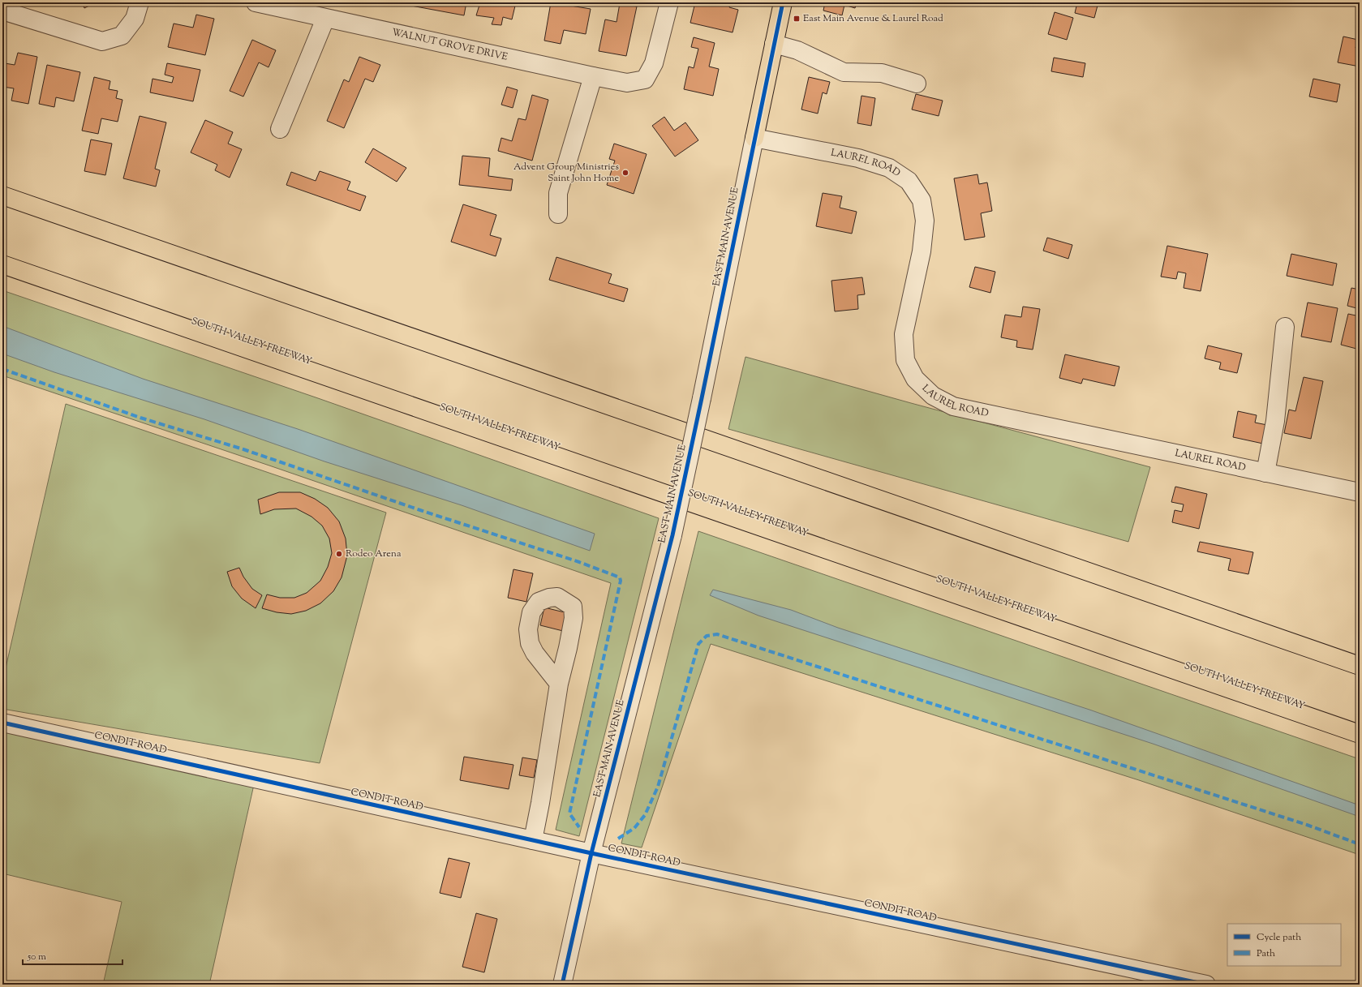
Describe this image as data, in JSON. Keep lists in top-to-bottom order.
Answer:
{
  "streets": {
    "main road": ["EAST MAIN AVENUE", "SOUTH VALLEY FREEWAY"],
    "street": ["WALNUT GROVE DRIVE", "LAUREL ROAD", "CONDIT ROAD"]
  },
  "crossings": [
    ["LAUREL ROAD", "EAST MAIN AVENUE"],
    ["EAST MAIN AVENUE", "CONDIT ROAD"]
  ],
  "places": {
    "transit": ["East Main Avenue & Laurel Road"],
    "other": ["Advent Group Ministries Saint John Home", "Rodeo Arena"]
  },
  "legend": ["Cycle path", "Path"],
  "scale_bar": "50 m"
}
